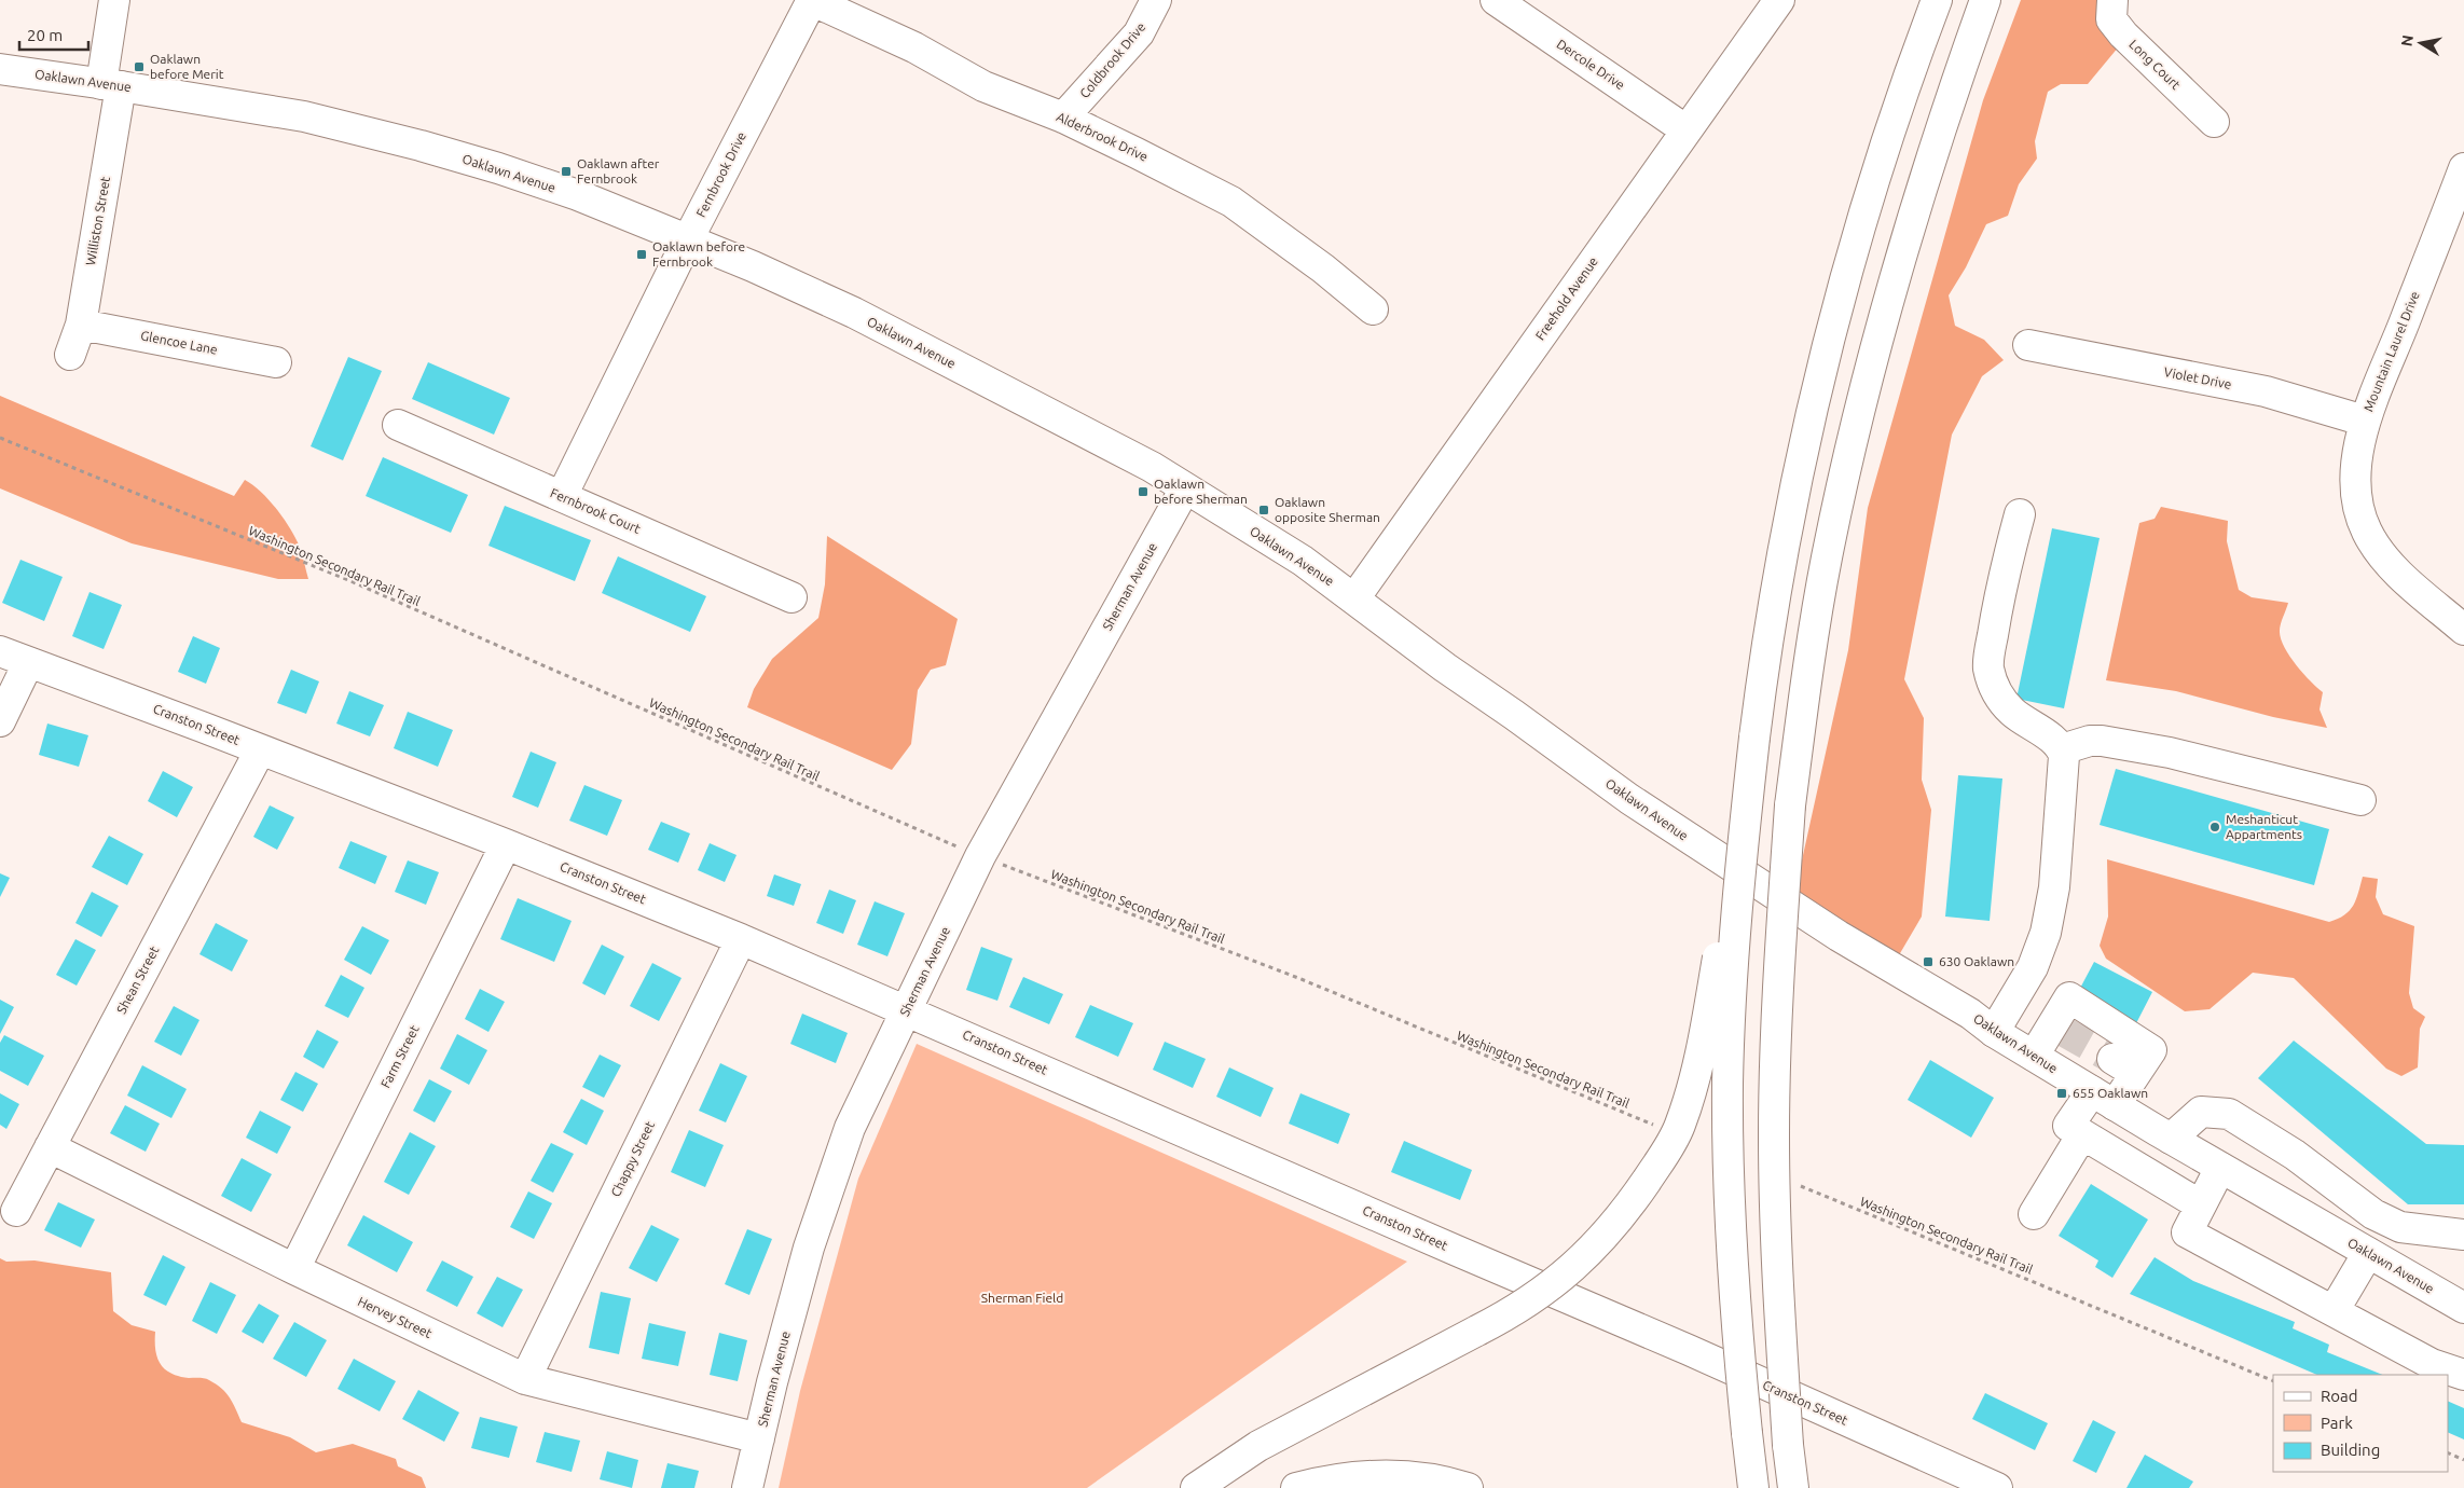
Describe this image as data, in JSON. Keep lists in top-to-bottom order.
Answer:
{
  "streets": {
    "main road": [
      "Coldbrook Drive",
      "Dercole Drive",
      "Long Court",
      "Oaklawn Avenue",
      "Alderbrook Drive",
      "Fernbrook Drive",
      "Williston Street",
      "Freehold Avenue",
      "Glencoe Lane",
      "Mountain Laurel Drive",
      "Violet Drive",
      "Fernbrook Court",
      "Sherman Avenue",
      "Cranston Street",
      "Shean Street",
      "Farm Street",
      "Chappy Street",
      "Hervey Street"
    ],
    "path": ["Washington Secondary Rail Trail"]
  },
  "crossings": [
    ["Coldbrook Drive", "Alderbrook Drive"],
    ["Dercole Drive", "Freehold Avenue"],
    ["Oaklawn Avenue", "Fernbrook Drive"],
    ["Oaklawn Avenue", "Williston Street"],
    ["Oaklawn Avenue", "Freehold Avenue"],
    ["Oaklawn Avenue", "Sherman Avenue"],
    ["Alderbrook Drive", "Fernbrook Drive"],
    ["Fernbrook Drive", "Fernbrook Court"],
    ["Williston Street", "Glencoe Lane"],
    ["Mountain Laurel Drive", "Violet Drive"],
    ["Washington Secondary Rail Trail", "Sherman Avenue"],
    ["Sherman Avenue", "Cranston Street"],
    ["Sherman Avenue", "Hervey Street"],
    ["Cranston Street", "Shean Street"],
    ["Cranston Street", "Farm Street"],
    ["Cranston Street", "Chappy Street"],
    ["Shean Street", "Hervey Street"],
    ["Farm Street", "Hervey Street"],
    ["Chappy Street", "Hervey Street"]
  ],
  "parks": ["Sherman Field"],
  "places": {
    "transit": [
      "Oaklawn before Merit",
      "Oaklawn after Fernbrook",
      "Oaklawn before Fernbrook",
      "Oaklawn before Sherman",
      "Oaklawn opposite Sherman",
      "630 Oaklawn",
      "655 Oaklawn"
    ],
    "other": ["Meshanticut Appartments"]
  },
  "legend": ["Road", "Park", "Building"],
  "scale_bar": "20 m",
  "north": "left"
}
